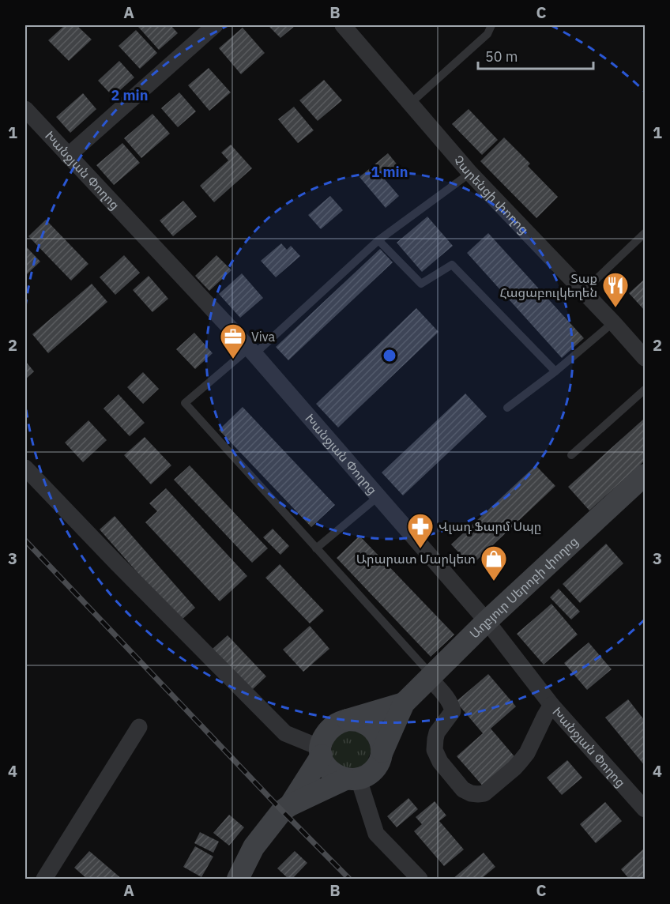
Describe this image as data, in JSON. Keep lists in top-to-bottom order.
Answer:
{
  "streets": {
    "main road": ["Աղբյուր Սերոբի փողոց"],
    "street": ["Խանջյան Փողոց", "Չարենցի փողոց"]
  },
  "crossings": [
    ["Խանջյան Փողոց", "Աղբյուր Սերոբի փողոց"]
  ],
  "places": {
    "restaurant": ["Տաք Հացաբուլկեղեն"],
    "office": ["Viva"],
    "pharmacy": ["Վլադ Ֆարմ Սպը"],
    "shop": ["Արարատ Մարկետ"]
  },
  "scale_bar": "50 m",
  "grid": {
    "columns": ["A", "B", "C"],
    "rows": [
      "1",
      "2",
      "3",
      "4"
    ]
  },
  "rings": ["2 min", "1 min"]
}
